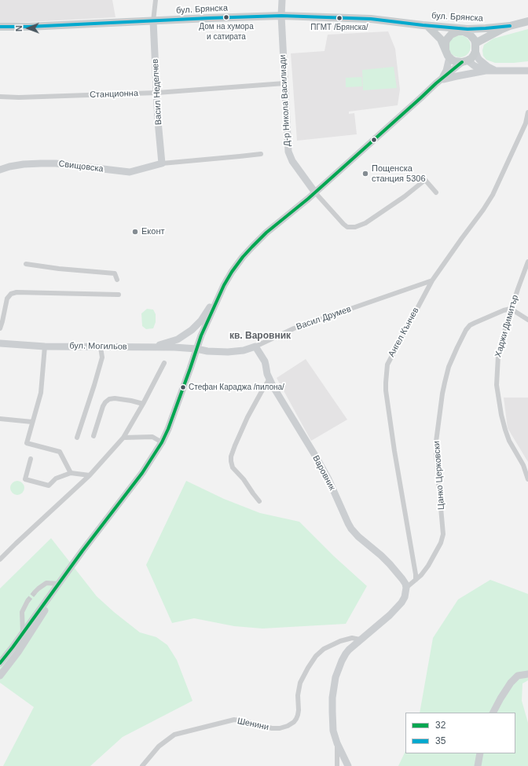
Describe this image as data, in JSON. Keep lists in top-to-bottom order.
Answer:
{
  "streets": {
    "main road": ["бул. Брянска"],
    "street": [
      "Васил Неделчев",
      "Станционна",
      "Д-р Никола Василиади",
      "Свищовска",
      "Васил Друмев",
      "Хаджи Димитър",
      "Ангел Кънчев",
      "бул. Могильов",
      "Варовник",
      "Цанко Церковски",
      "Шенини"
    ]
  },
  "crossings": [
    ["бул. Брянска", "Васил Неделчев"],
    ["бул. Брянска", "Д-р Никола Василиади"],
    ["Васил Неделчев", "Станционна"],
    ["Васил Неделчев", "Свищовска"],
    ["Станционна", "Д-р Никола Василиади"],
    ["Васил Друмев", "Ангел Кънчев"],
    ["Васил Друмев", "бул. Могильов"],
    ["Васил Друмев", "Варовник"],
    ["Хаджи Димитър", "Цанко Церковски"],
    ["Ангел Кънчев", "Цанко Церковски"],
    ["Варовник", "Цанко Церковски"]
  ],
  "districts": ["кв. Варовник"],
  "places": [
    "Дом на хумора и сатирата",
    "ПГМТ /Брянска/",
    "Пощенска станция 5306",
    "Еконт",
    "Стефан Караджа /пилона/"
  ],
  "lines": ["transit line 35", "transit line 32"],
  "legend": ["32", "35"],
  "north": "left"
}
